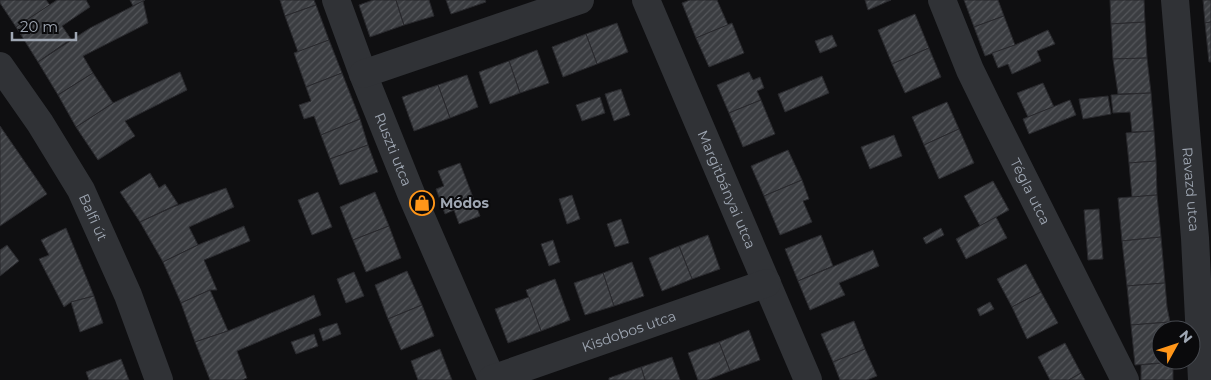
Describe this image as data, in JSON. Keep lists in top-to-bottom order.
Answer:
{
  "streets": {
    "street": [
      "Ruszti utca",
      "Margitbányai utca",
      "Ravazd utca",
      "Tégla utca",
      "Balfi út",
      "Kisdobos utca"
    ]
  },
  "crossings": [
    ["Ruszti utca", "Kisdobos utca"],
    ["Margitbányai utca", "Kisdobos utca"]
  ],
  "places": {
    "shop": ["Módos"]
  },
  "scale_bar": "20 m",
  "north": "top right"
}
